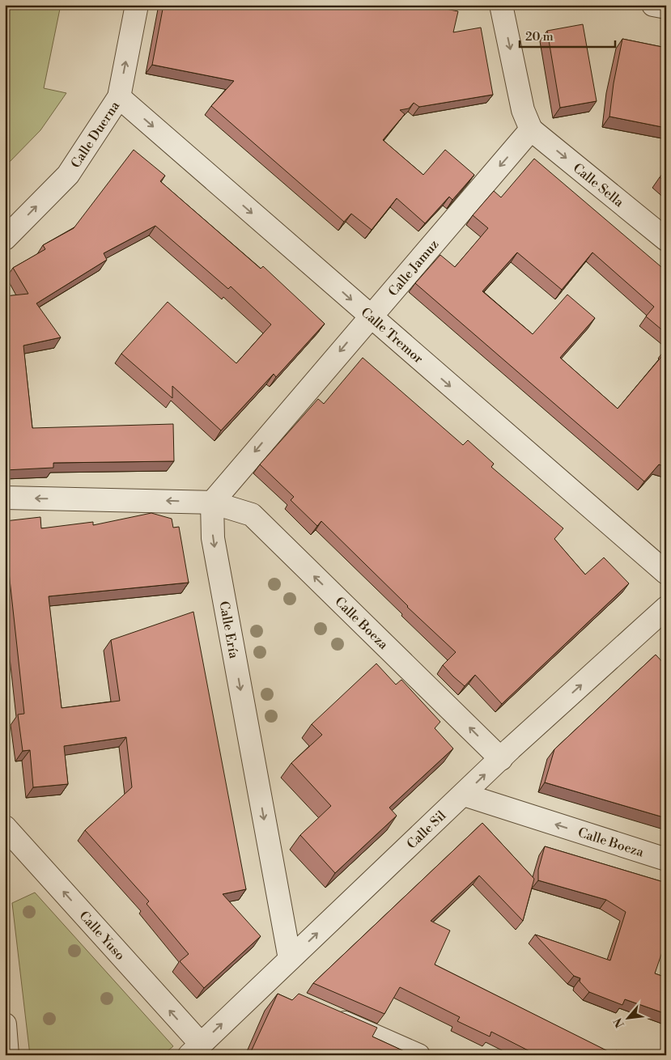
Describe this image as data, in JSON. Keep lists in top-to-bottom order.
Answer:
{
  "streets": {
    "street": [
      "Calle Duerna",
      "Calle Sella",
      "Calle Jamuz",
      "Calle Tremor",
      "Calle Boeza",
      "Calle Ería",
      "Calle Sil",
      "Calle Yuso"
    ]
  },
  "crossings": [
    ["Calle Duerna", "Calle Tremor"],
    ["Calle Sella", "Calle Jamuz"],
    ["Calle Jamuz", "Calle Tremor"],
    ["Calle Jamuz", "Calle Boeza"],
    ["Calle Jamuz", "Calle Ería"],
    ["Calle Boeza", "Calle Ería"],
    ["Calle Boeza", "Calle Sil"],
    ["Calle Ería", "Calle Sil"],
    ["Calle Sil", "Calle Yuso"]
  ],
  "one_way": [
    "Calle Duerna",
    "Calle Sella",
    "Calle Jamuz",
    "Calle Tremor",
    "Calle Boeza",
    "Calle Ería",
    "Calle Sil",
    "Calle Yuso"
  ],
  "scale_bar": "20 m",
  "north": "bottom left"
}
